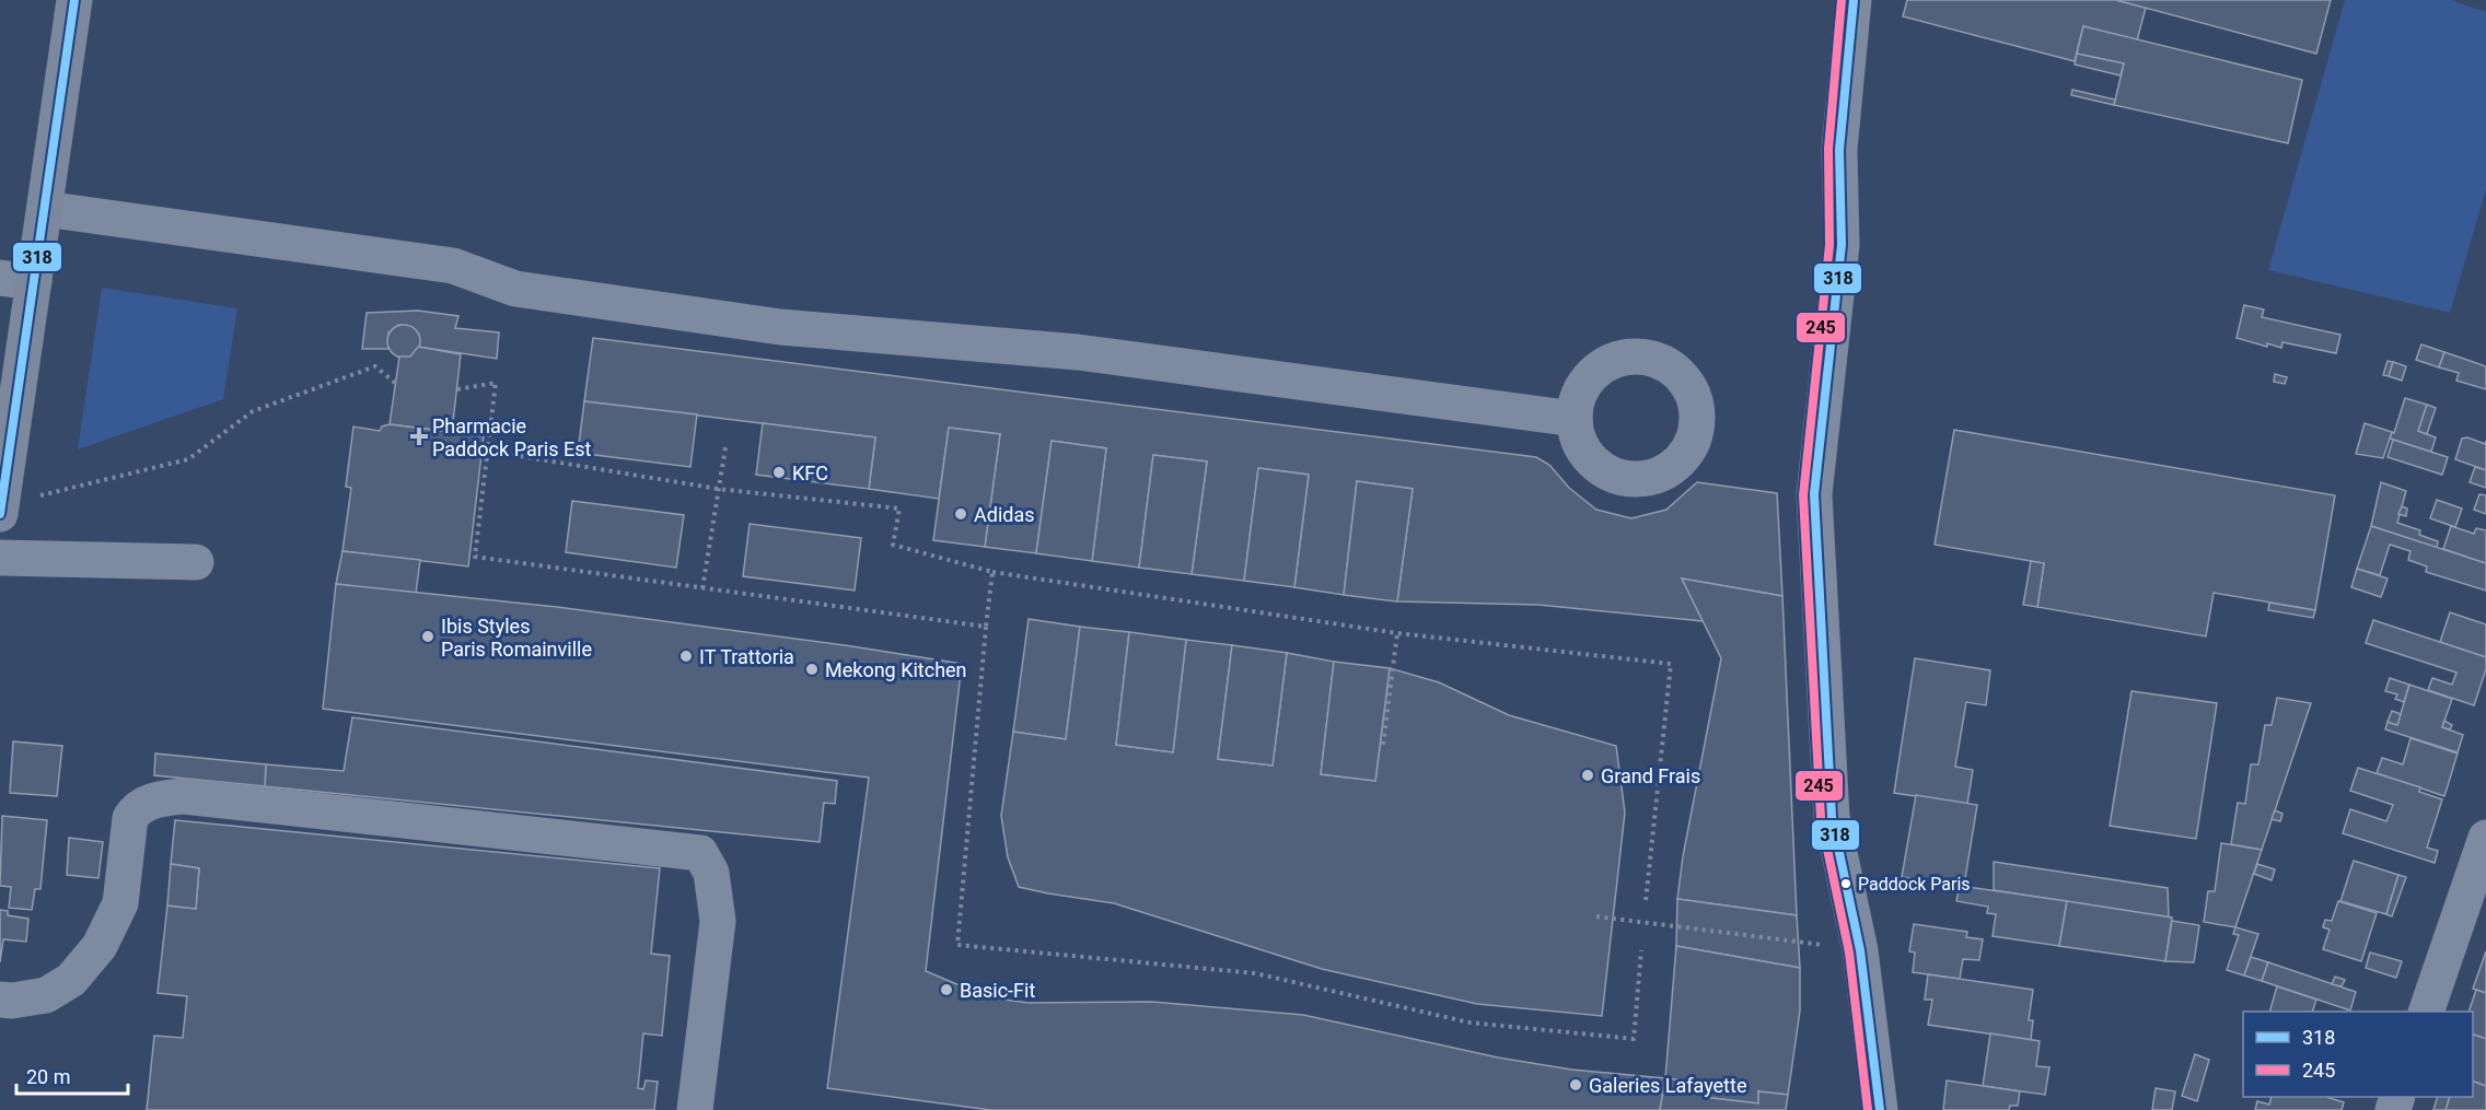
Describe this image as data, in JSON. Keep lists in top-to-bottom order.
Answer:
{
  "places": {
    "health": ["Pharmacie Paddock Paris Est"],
    "other": [
      "KFC",
      "Adidas",
      "Ibis Styles Paris Romainville",
      "IT Trattoria",
      "Mekong Kitchen",
      "Grand Frais",
      "Paddock Paris",
      "Basic-Fit",
      "Galeries Lafayette"
    ]
  },
  "lines": ["transit line 318", "transit line 245"],
  "legend": ["318", "245"],
  "scale_bar": "20 m"
}
